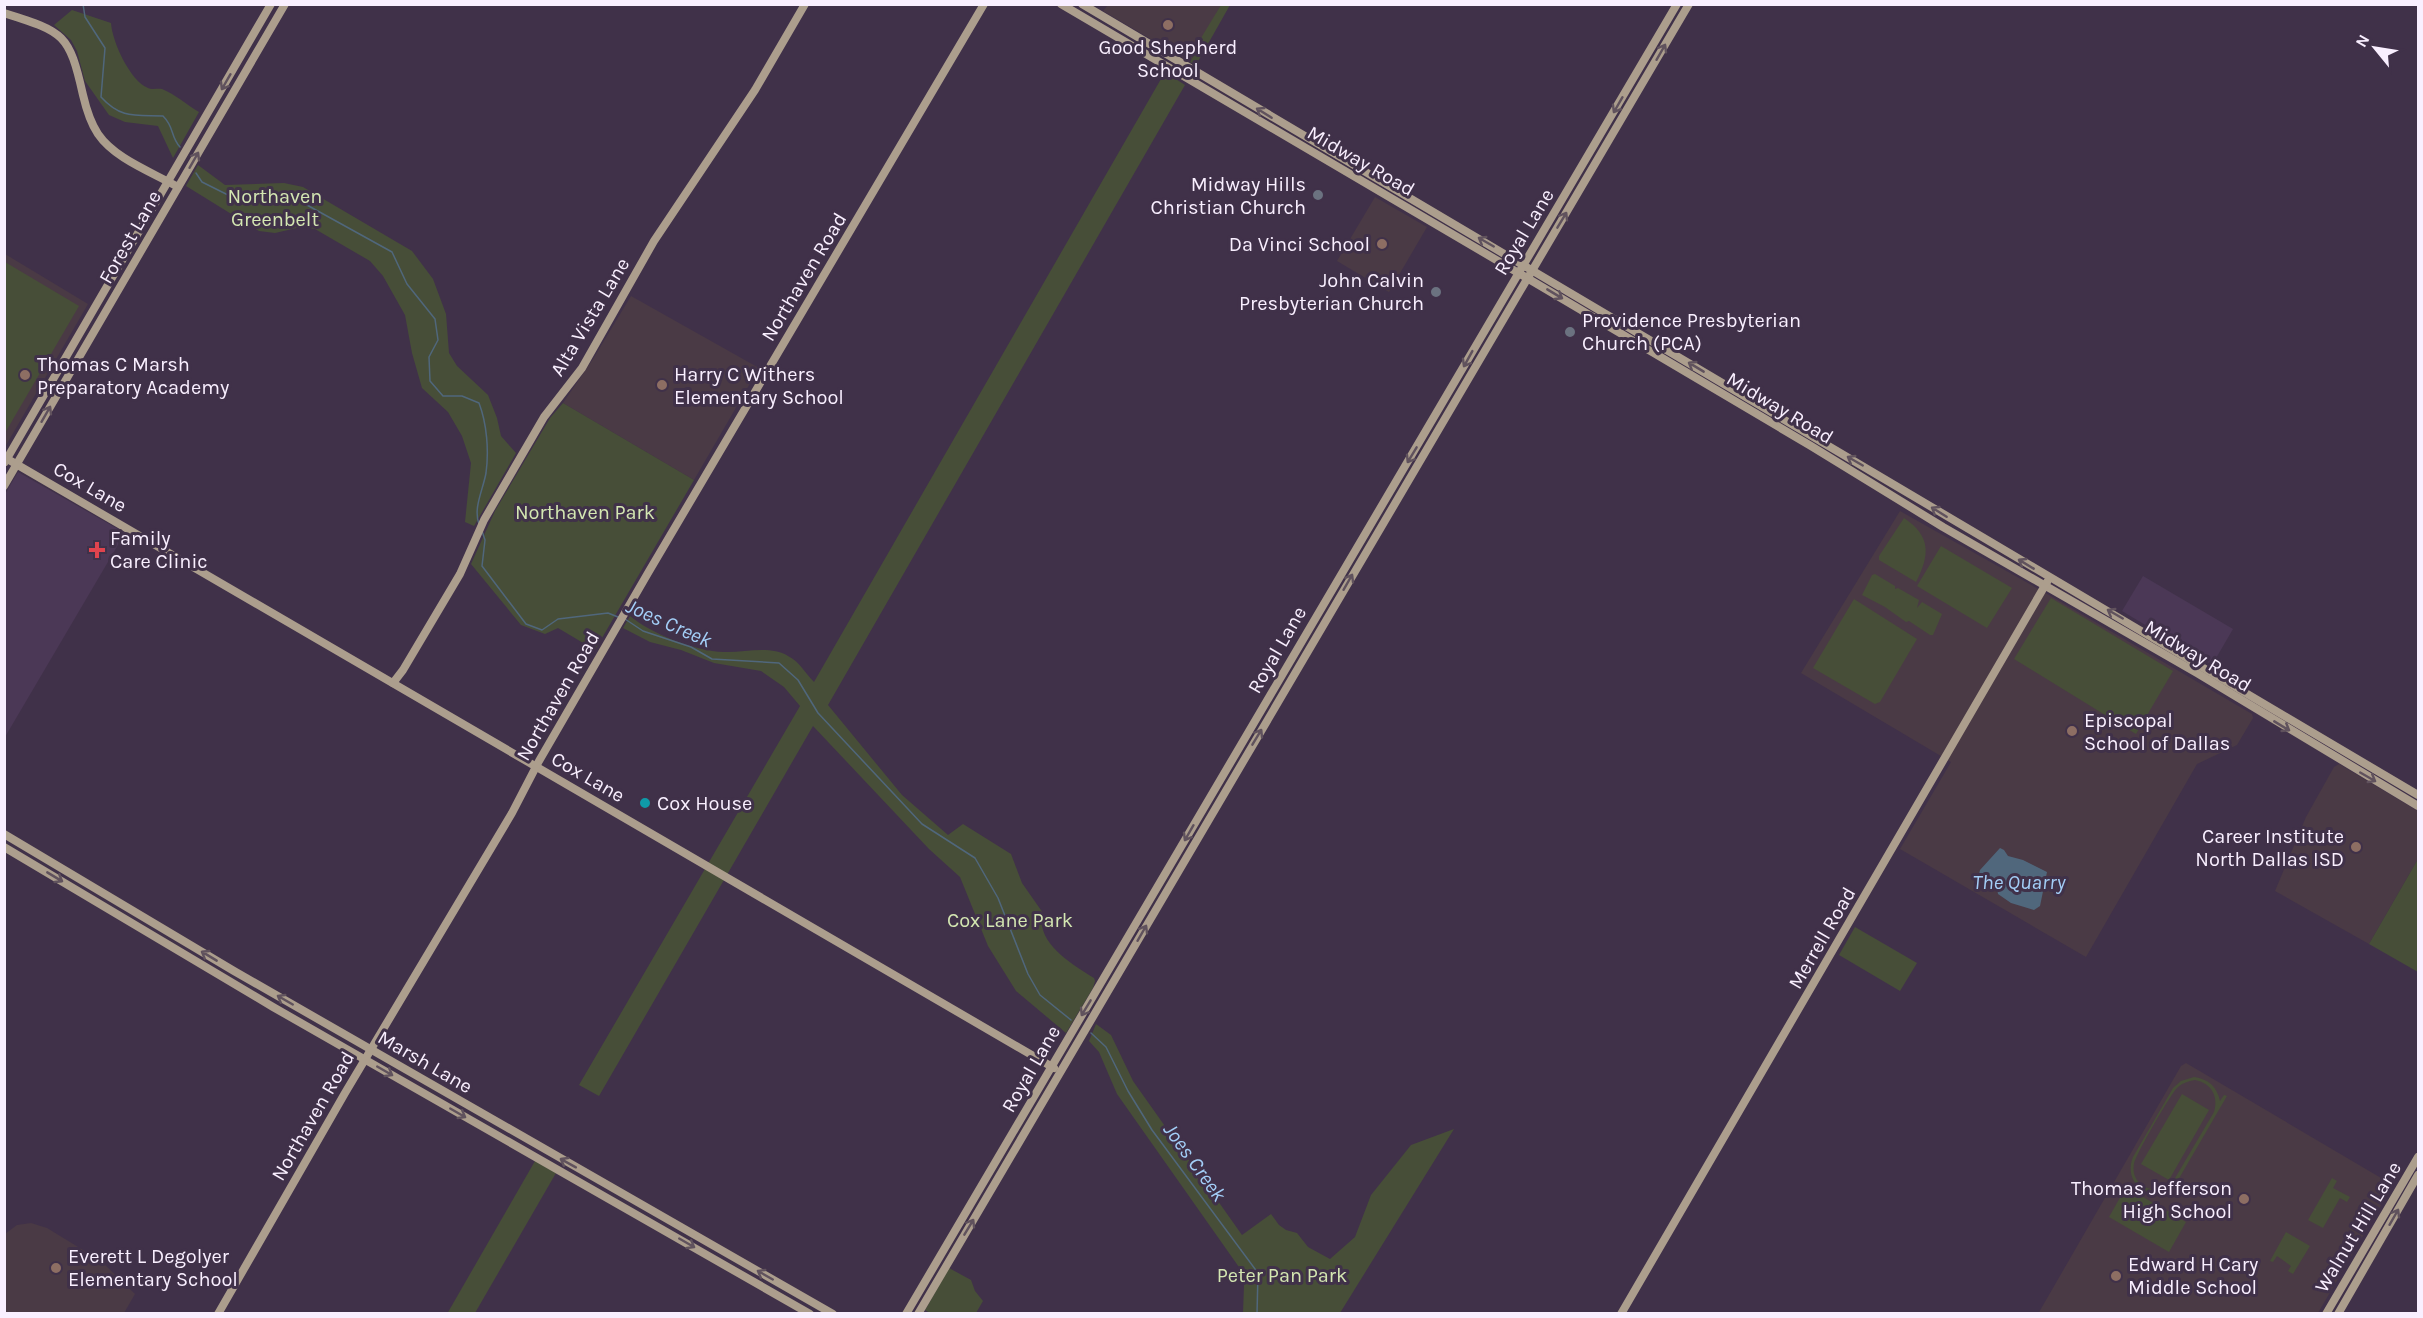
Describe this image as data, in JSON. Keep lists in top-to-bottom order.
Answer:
{
  "streets": {
    "main road": [
      "Midway Road",
      "Royal Lane",
      "Forest Lane",
      "Northaven Road",
      "Alta Vista Lane",
      "Cox Lane",
      "Merrell Road",
      "Marsh Lane",
      "Walnut Hill Lane"
    ]
  },
  "crossings": [
    ["Midway Road", "Royal Lane"],
    ["Midway Road", "Merrell Road"],
    ["Royal Lane", "Cox Lane"],
    ["Forest Lane", "Cox Lane"],
    ["Northaven Road", "Cox Lane"],
    ["Northaven Road", "Marsh Lane"],
    ["Alta Vista Lane", "Cox Lane"]
  ],
  "water": ["Joes Creek", "The Quarry"],
  "parks": [
    "Northaven Greenbelt",
    "Northaven Park",
    "Cox Lane Park",
    "Peter Pan Park"
  ],
  "places": {
    "other": [
      "Good Shepherd School",
      "Midway Hills Christian Church",
      "Da Vinci School",
      "John Calvin Presbyterian Church",
      "Providence Presbyterian Church (PCA)",
      "Thomas C Marsh Preparatory Academy",
      "Harry C Withers Elementary School",
      "Episcopal School of Dallas",
      "Cox House",
      "Career Institute North Dallas ISD",
      "Thomas Jefferson High School",
      "Everett L Degolyer Elementary School",
      "Edward H Cary Middle School"
    ],
    "health": ["Family Care Clinic"]
  },
  "north": "top left"
}
